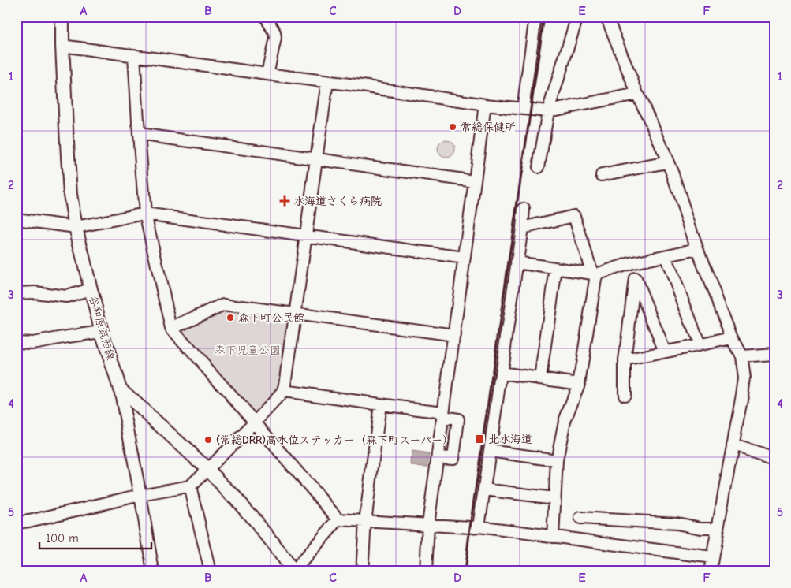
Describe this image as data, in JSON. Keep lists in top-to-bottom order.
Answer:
{
  "streets": {
    "main road": ["谷和原筑西線"]
  },
  "parks": ["森下児童公園"],
  "places": {
    "other": ["常総保健所", "森下町公民館", "(常総DRR)高水位ステッカー（森下町スーパー）"],
    "health": ["水海道さくら病院"],
    "transit": ["北水海道"]
  },
  "scale_bar": "100 m",
  "grid": {
    "columns": [
      "A",
      "B",
      "C",
      "D",
      "E",
      "F"
    ],
    "rows": [
      "1",
      "2",
      "3",
      "4",
      "5"
    ]
  }
}
